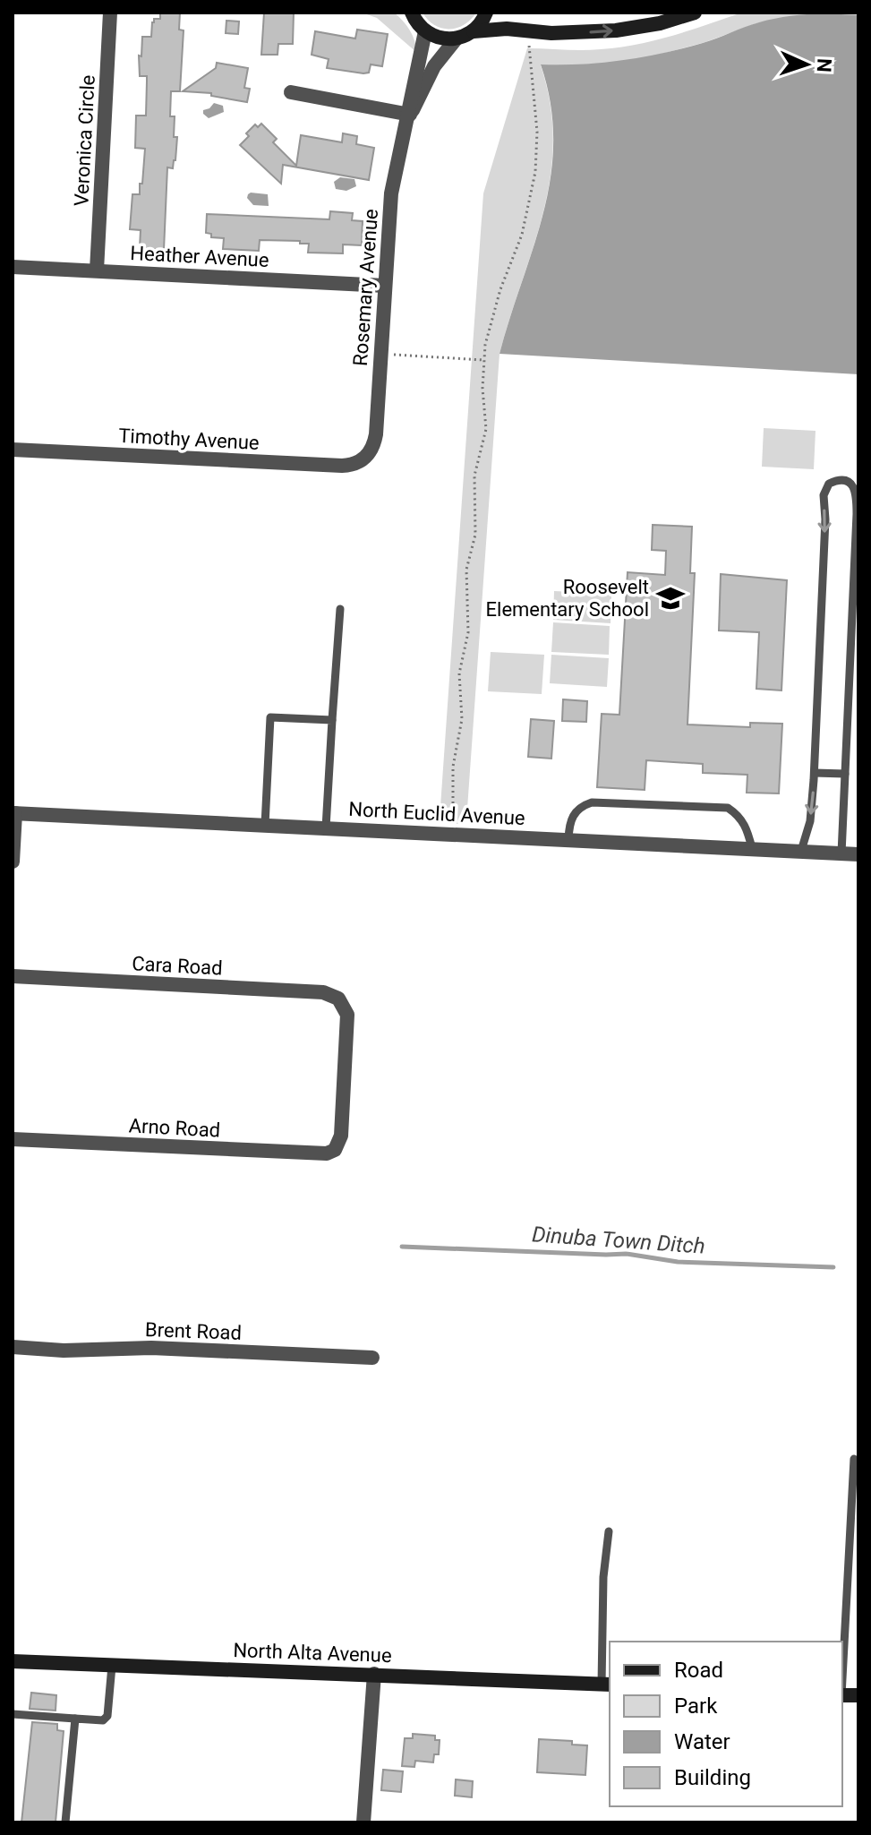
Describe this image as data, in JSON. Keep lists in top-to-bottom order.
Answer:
{
  "streets": {
    "main road": ["North Alta Avenue"],
    "street": [
      "Veronica Circle",
      "Heather Avenue",
      "Rosemary Avenue",
      "Timothy Avenue",
      "North Euclid Avenue",
      "Cara Road",
      "Arno Road",
      "Brent Road"
    ]
  },
  "crossings": [
    ["Veronica Circle", "Heather Avenue"],
    ["Heather Avenue", "Rosemary Avenue"],
    ["Rosemary Avenue", "Timothy Avenue"],
    ["Cara Road", "Arno Road"]
  ],
  "water": ["Dinuba Town Ditch"],
  "places": {
    "school or university": ["Roosevelt Elementary School"]
  },
  "legend": [
    "Road",
    "Park",
    "Water",
    "Building"
  ],
  "north": "right"
}
